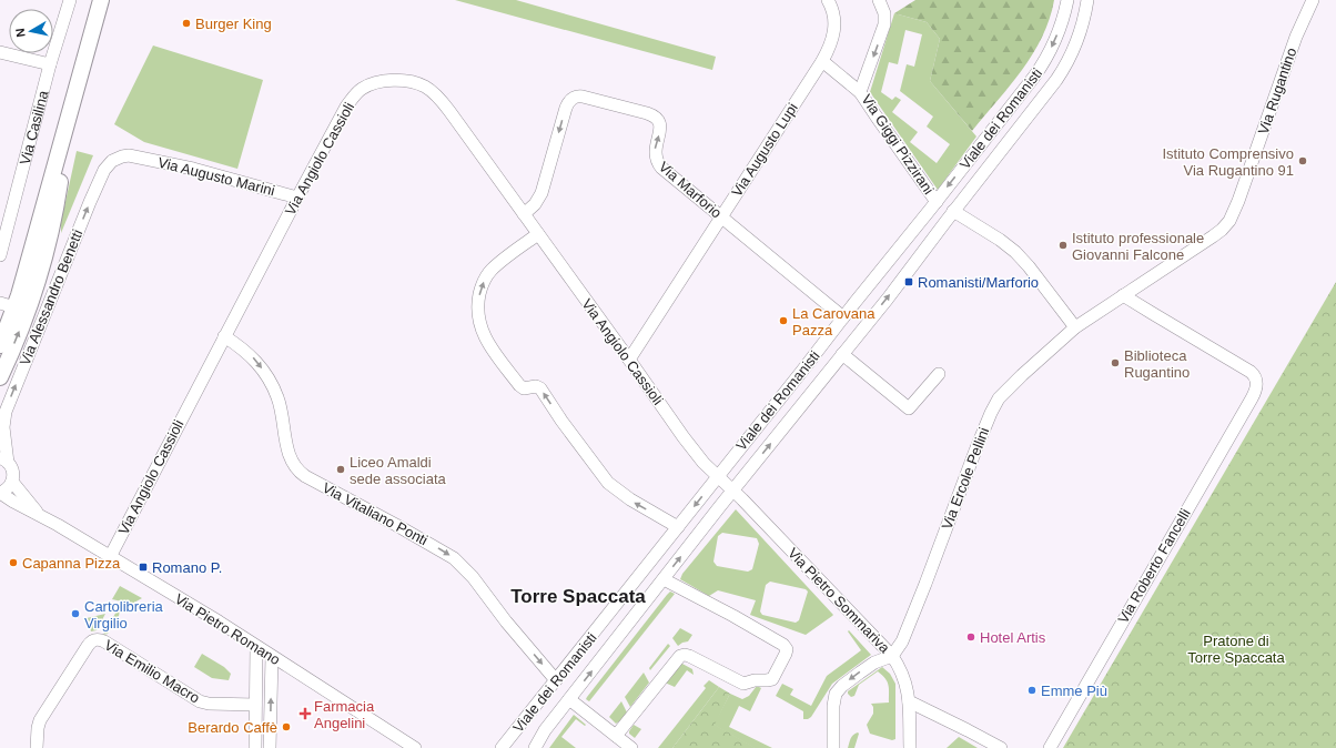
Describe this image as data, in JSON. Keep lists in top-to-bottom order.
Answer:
{
  "streets": {
    "main road": ["Via Casilina"],
    "street": [
      "Via Rugantino",
      "Viale dei Romanisti",
      "Via Giggi Pizzirani",
      "Via Augusto Lupi",
      "Via Angiolo Cassioli",
      "Via Augusto Marini",
      "Via Marforio",
      "Via Alessandro Benetti",
      "Via Ercole Pellini",
      "Via Vitaliano Ponti",
      "Via Roberto Fancelli",
      "Via Pietro Sommariva",
      "Via Pietro Romano",
      "Via Emilio Macro"
    ]
  },
  "crossings": [
    ["Via Rugantino", "Via Ercole Pellini"],
    ["Via Rugantino", "Via Roberto Fancelli"],
    ["Viale dei Romanisti", "Via Giggi Pizzirani"],
    ["Viale dei Romanisti", "Via Angiolo Cassioli"],
    ["Viale dei Romanisti", "Via Marforio"],
    ["Viale dei Romanisti", "Via Vitaliano Ponti"],
    ["Viale dei Romanisti", "Via Pietro Sommariva"],
    ["Via Augusto Lupi", "Via Angiolo Cassioli"],
    ["Via Augusto Lupi", "Via Marforio"],
    ["Via Angiolo Cassioli", "Via Augusto Marini"],
    ["Via Angiolo Cassioli", "Via Marforio"],
    ["Via Angiolo Cassioli", "Via Vitaliano Ponti"],
    ["Via Angiolo Cassioli", "Via Pietro Sommariva"],
    ["Via Angiolo Cassioli", "Via Pietro Romano"],
    ["Via Augusto Marini", "Via Alessandro Benetti"],
    ["Via Alessandro Benetti", "Via Pietro Romano"],
    ["Via Ercole Pellini", "Via Pietro Sommariva"]
  ],
  "one_way": ["Via Giggi Pizzirani", "Via Alessandro Benetti", "Via Vitaliano Ponti"],
  "districts": ["Torre Spaccata"],
  "parks": ["Pratone di Torre Spaccata"],
  "places": {
    "other": [
      "Burger King",
      "Istituto Comprensivo Via Rugantino 91",
      "Istituto professionale Giovanni Falcone",
      "La Carovana Pazza",
      "Biblioteca Rugantino",
      "Liceo Amaldi sede associata",
      "Capanna Pizza",
      "Cartolibreria Virgilio",
      "Hotel Artis",
      "Emme Più",
      "Berardo Caffè"
    ],
    "transit": ["Romanisti/Marforio", "Romano P."],
    "health": ["Farmacia Angelini"]
  },
  "north": "left"
}
